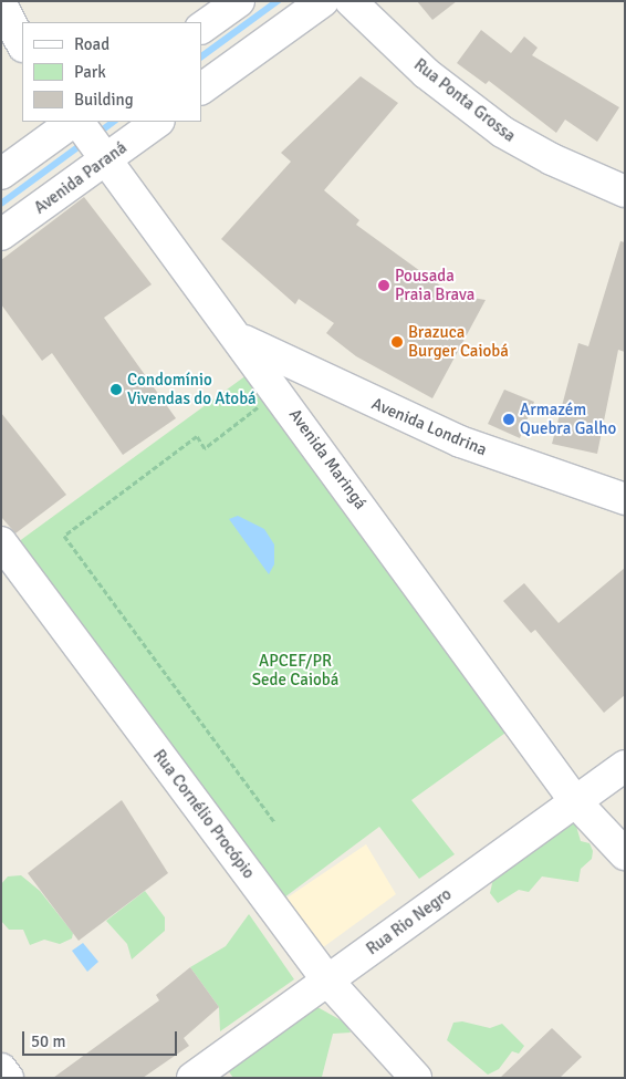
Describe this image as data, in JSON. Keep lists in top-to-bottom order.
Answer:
{
  "streets": {
    "street": [
      "Rua Ponta Grossa",
      "Avenida Paraná",
      "Avenida Londrina",
      "Avenida Maringá",
      "Rua Cornélio Procópio",
      "Rua Rio Negro"
    ]
  },
  "crossings": [
    ["Avenida Paraná", "Avenida Maringá"],
    ["Avenida Londrina", "Avenida Maringá"],
    ["Avenida Maringá", "Rua Rio Negro"],
    ["Rua Cornélio Procópio", "Rua Rio Negro"]
  ],
  "parks": ["APCEF/PR Sede Caiobá"],
  "places": [
    "Pousada Praia Brava",
    "Brazuca Burger Caiobá",
    "Condomínio Vivendas do Atobá",
    "Armazém Quebra Galho"
  ],
  "legend": ["Road", "Park", "Building"],
  "scale_bar": "50 m"
}
